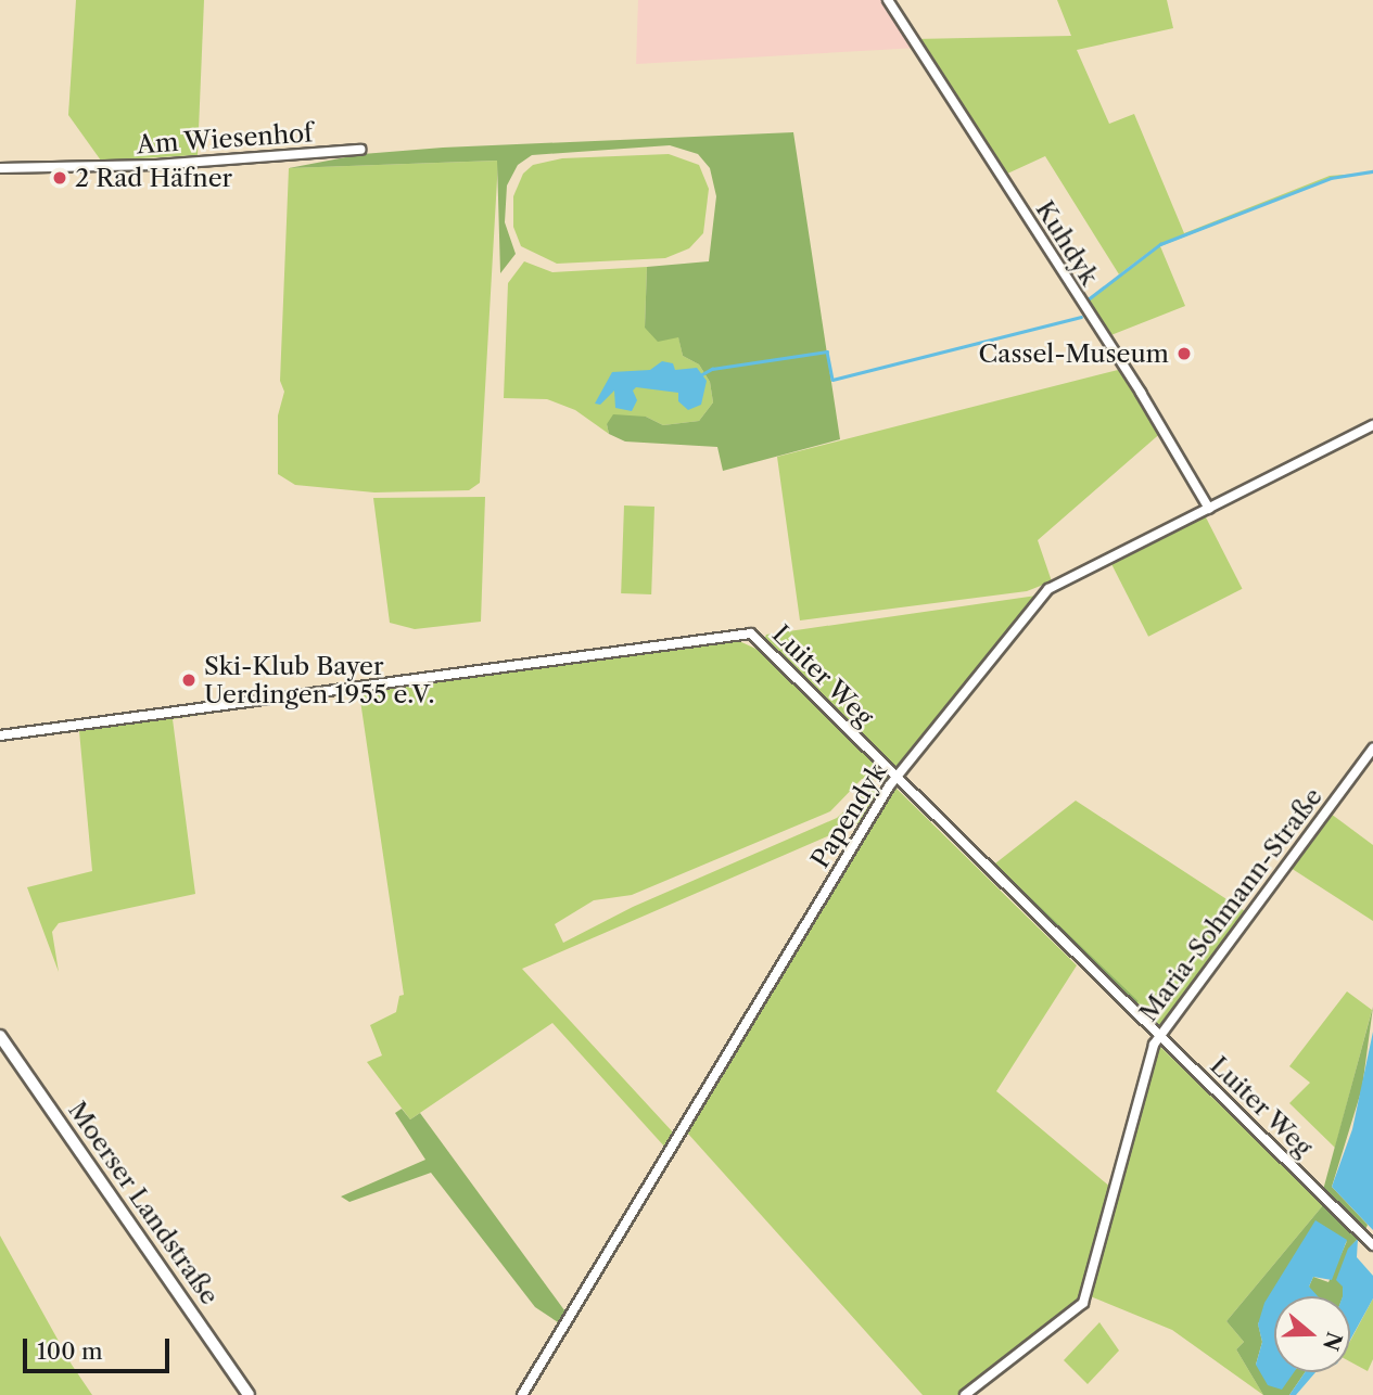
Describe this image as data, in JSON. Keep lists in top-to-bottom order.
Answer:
{
  "streets": {
    "main road": ["Moerser Landstraße"],
    "street": [
      "Am Wiesenhof",
      "Kuhdyk",
      "Luiter Weg",
      "Papendyk",
      "Maria-Sohmann-Straße"
    ]
  },
  "crossings": [
    ["Kuhdyk", "Papendyk"],
    ["Luiter Weg", "Papendyk"],
    ["Luiter Weg", "Maria-Sohmann-Straße"]
  ],
  "places": ["2 Rad Häfner", "Cassel-Museum", "Ski-Klub Bayer Uerdingen 1955 e.V."],
  "scale_bar": "100 m",
  "north": "right"
}
